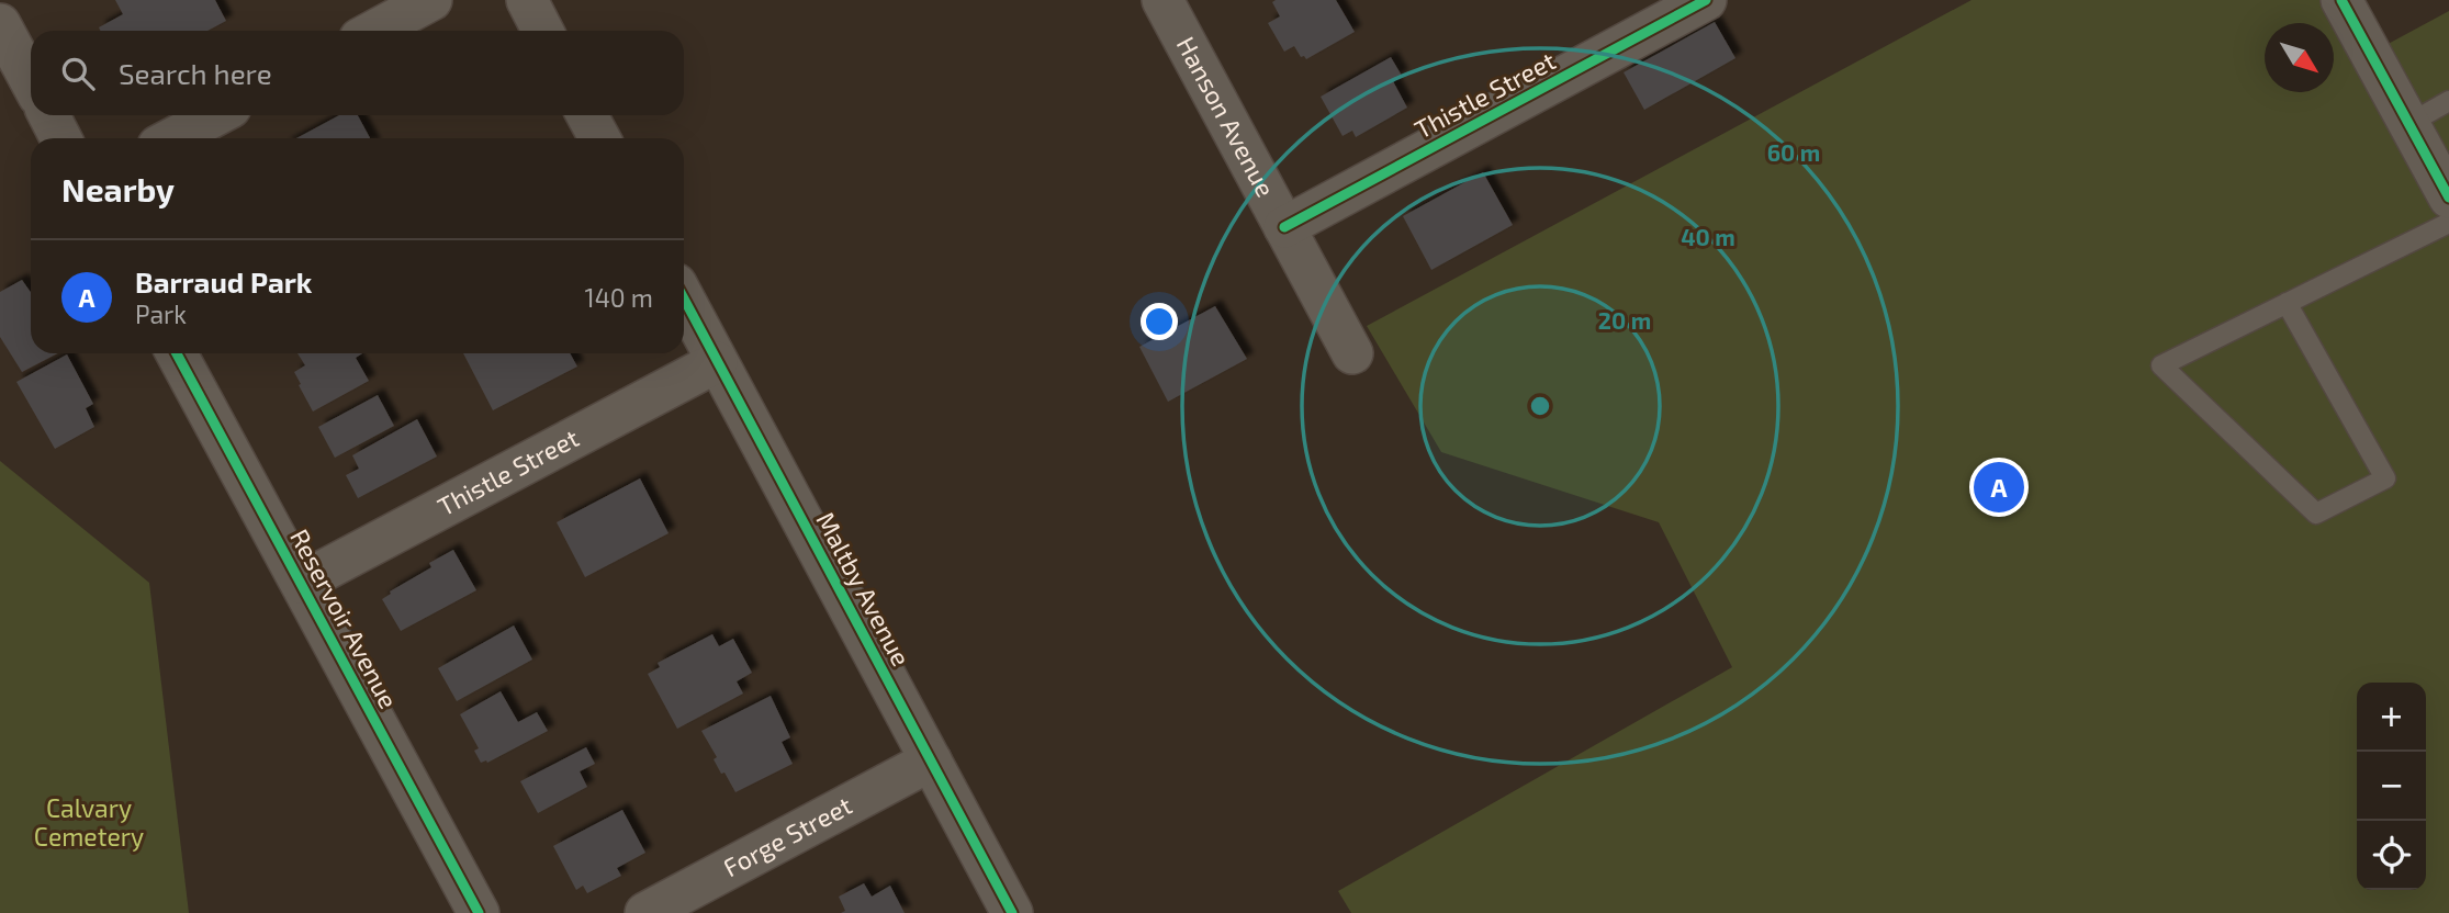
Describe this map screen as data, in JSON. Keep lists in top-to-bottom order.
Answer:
{
  "streets": {
    "street": [
      "Thistle Street",
      "Hanson Avenue",
      "Maltby Avenue",
      "Reservoir Avenue",
      "Forge Street"
    ]
  },
  "crossings": [
    ["Thistle Street", "Hanson Avenue"],
    ["Thistle Street", "Maltby Avenue"],
    ["Thistle Street", "Reservoir Avenue"],
    ["Maltby Avenue", "Forge Street"]
  ],
  "parks": ["Calvary Cemetery"],
  "north": "bottom right",
  "page": {
    "search": "Search here",
    "heading": "Nearby",
    "list": [
      {
        "mark": "A",
        "name": "Barraud Park",
        "note": "Park",
        "value": "140 m"
      }
    ],
    "pins": "A",
    "map_buttons": ["+", "−"]
  },
  "rings": ["60 m", "40 m", "20 m"]
}
